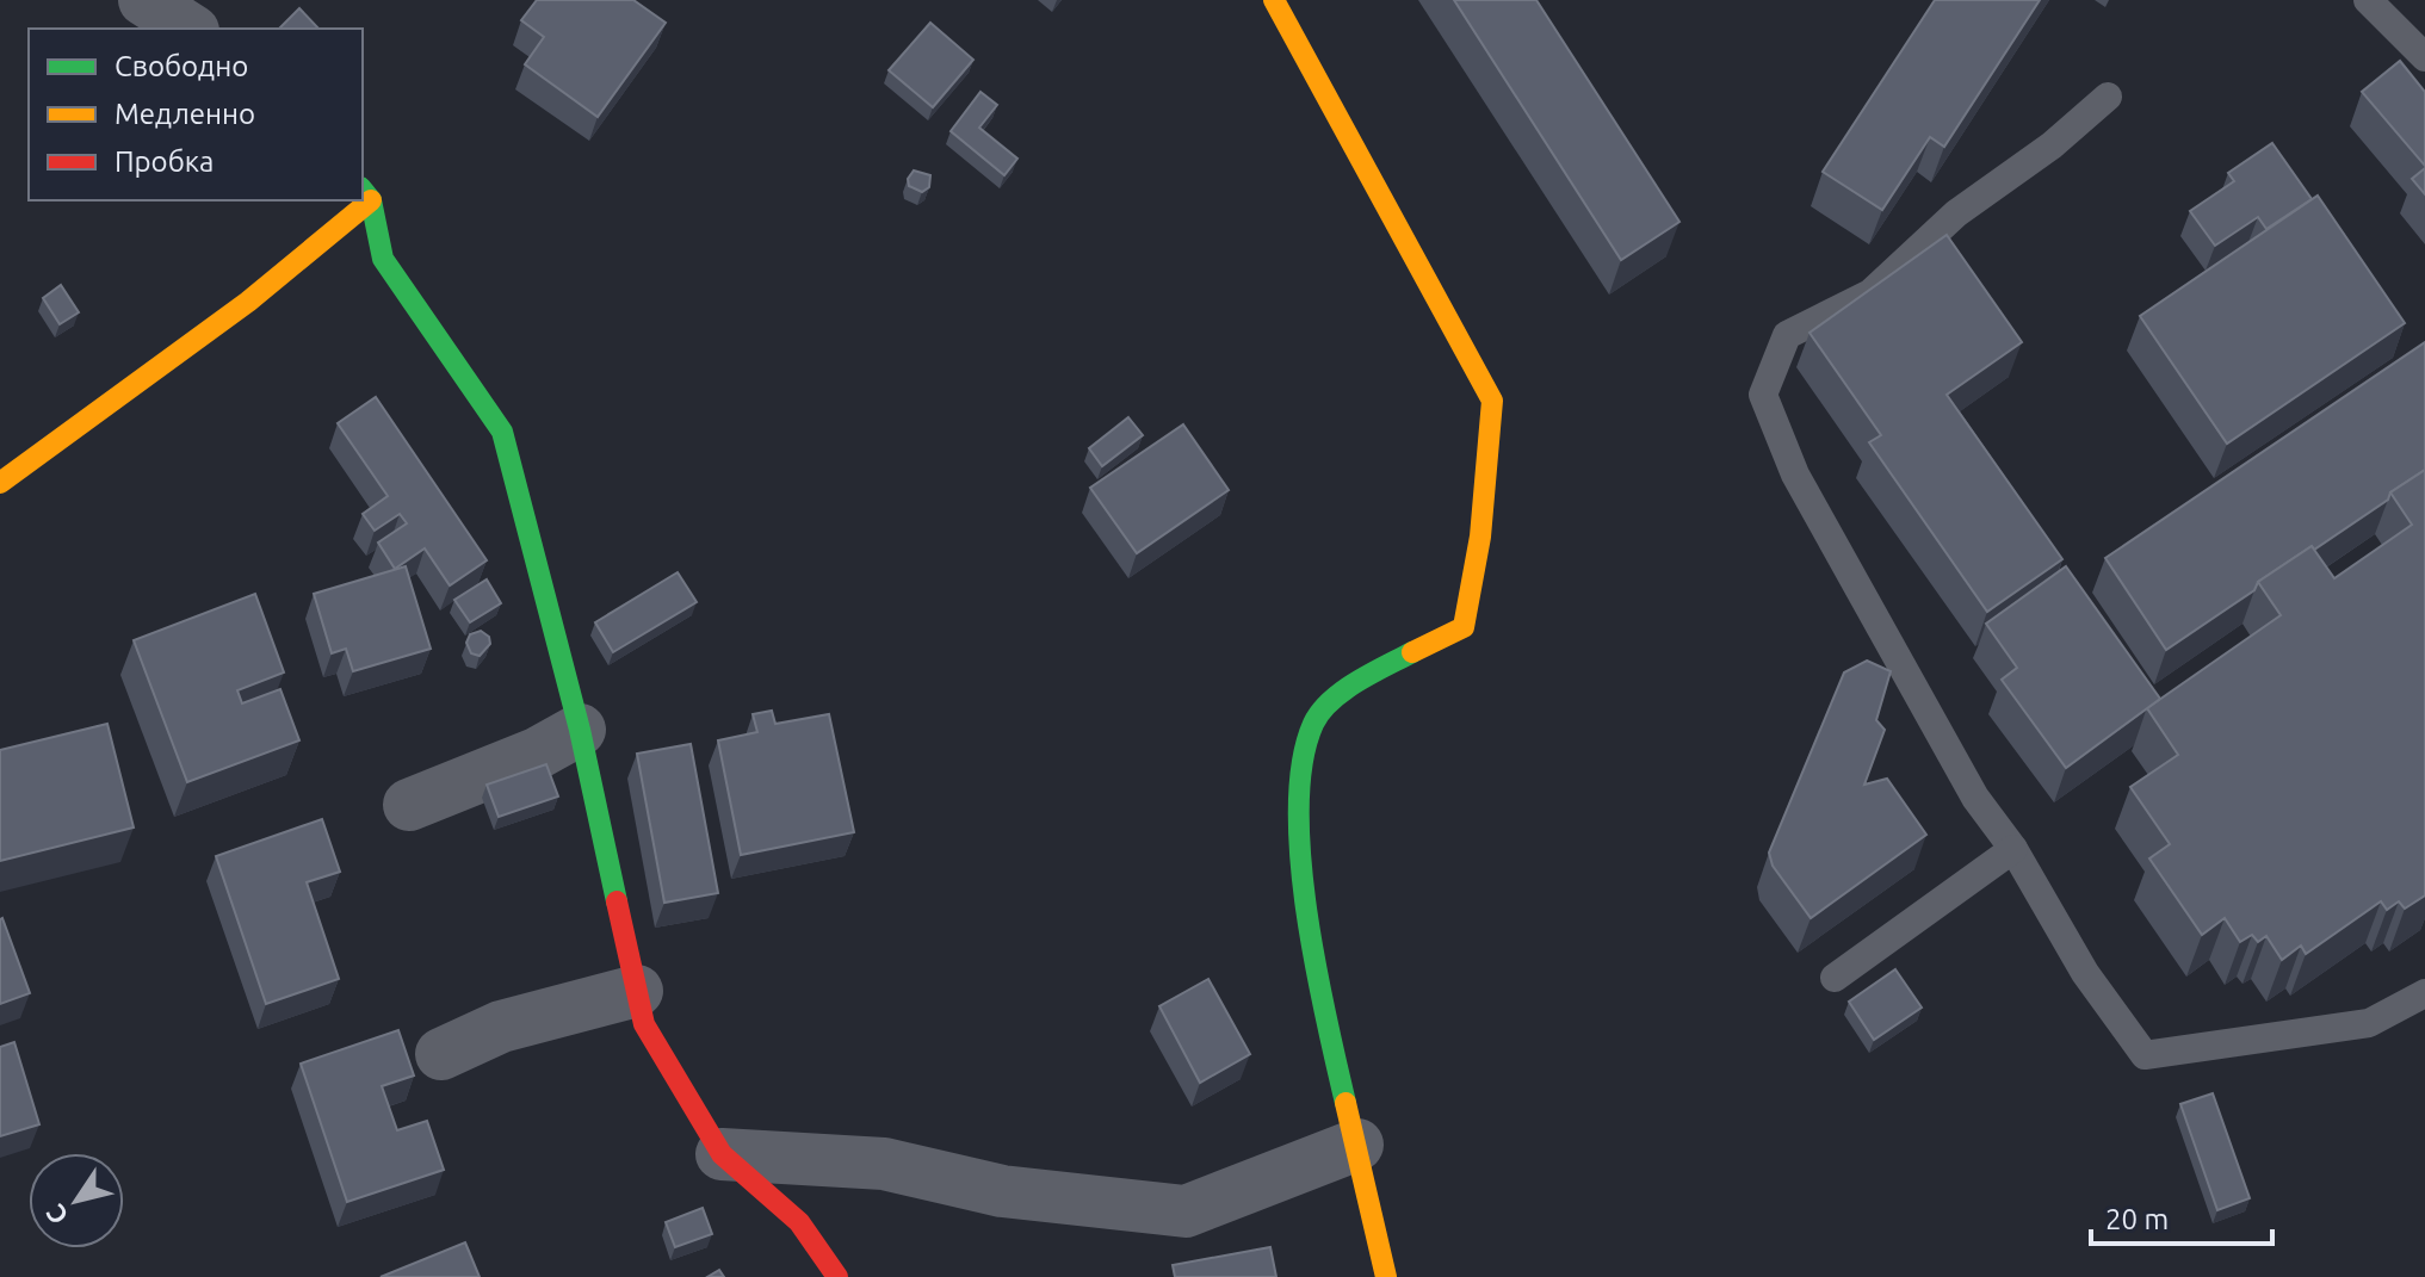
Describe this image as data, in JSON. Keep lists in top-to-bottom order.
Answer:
{
  "legend": ["Свободно", "Медленно", "Пробка"],
  "scale_bar": "20 m",
  "north": "bottom left"
}
